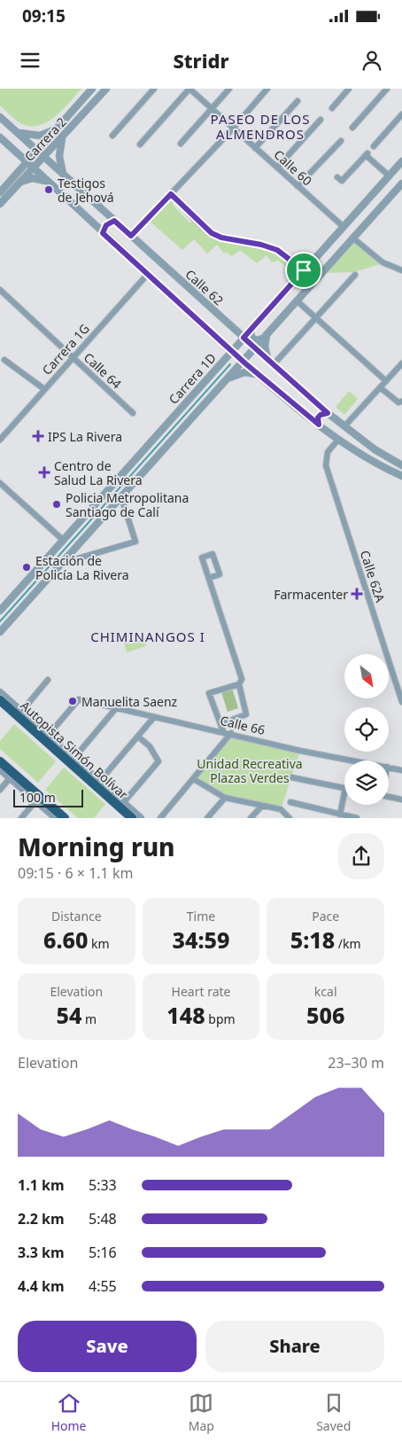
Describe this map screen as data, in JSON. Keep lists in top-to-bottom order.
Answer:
{
  "streets": {
    "highway": ["Autopista Simón Bolívar"],
    "street": [
      "Carrera 2",
      "Calle 60",
      "Calle 62",
      "Carrera 1G",
      "Calle 64",
      "Carrera 1D",
      "Calle 62A",
      "Calle 66"
    ]
  },
  "crossings": [
    ["Carrera 2", "Calle 62"],
    ["Calle 60", "Carrera 1D"],
    ["Calle 62", "Carrera 1D"],
    ["Carrera 1G", "Calle 64"],
    ["Calle 66", "Autopista Simón Bolívar"]
  ],
  "districts": ["PASEO DE LOS ALMENDROS", "CHIMINANGOS I"],
  "parks": ["Unidad Recreativa Plazas Verdes"],
  "places": {
    "other": [
      "Testigos de Jehová",
      "Policia Metropolitana Santiago de Calí",
      "Estación de Policía La Rivera",
      "Manuelita Saenz"
    ],
    "health": ["IPS La Rivera", "Centro de Salud La Rivera", "Farmacenter"]
  },
  "scale_bar": "100 m",
  "north": "bottom right",
  "page": {
    "status": "09:15",
    "header": "Stridr",
    "scale": "100 m",
    "heading": ["Morning run", "09:15 · 6 × 1.1 km"],
    "stats": [
      ["Distance", "6.60 km"],
      ["Time", "34:59"],
      ["Pace", "5:18 /km"],
      ["Elevation", "54 m"],
      ["Heart rate", "148 bpm"],
      ["kcal", "506"]
    ],
    "chart": ["Elevation", "23–30 m"],
    "list": [
      {
        "name": "1.1 km",
        "note": "5:33"
      },
      {
        "name": "2.2 km",
        "note": "5:48"
      },
      {
        "name": "3.3 km",
        "note": "5:16"
      },
      {
        "name": "4.4 km",
        "note": "4:55"
      }
    ],
    "buttons": ["Save", "Share"],
    "tabs": ["Home", "Map", "Saved"]
  }
}
